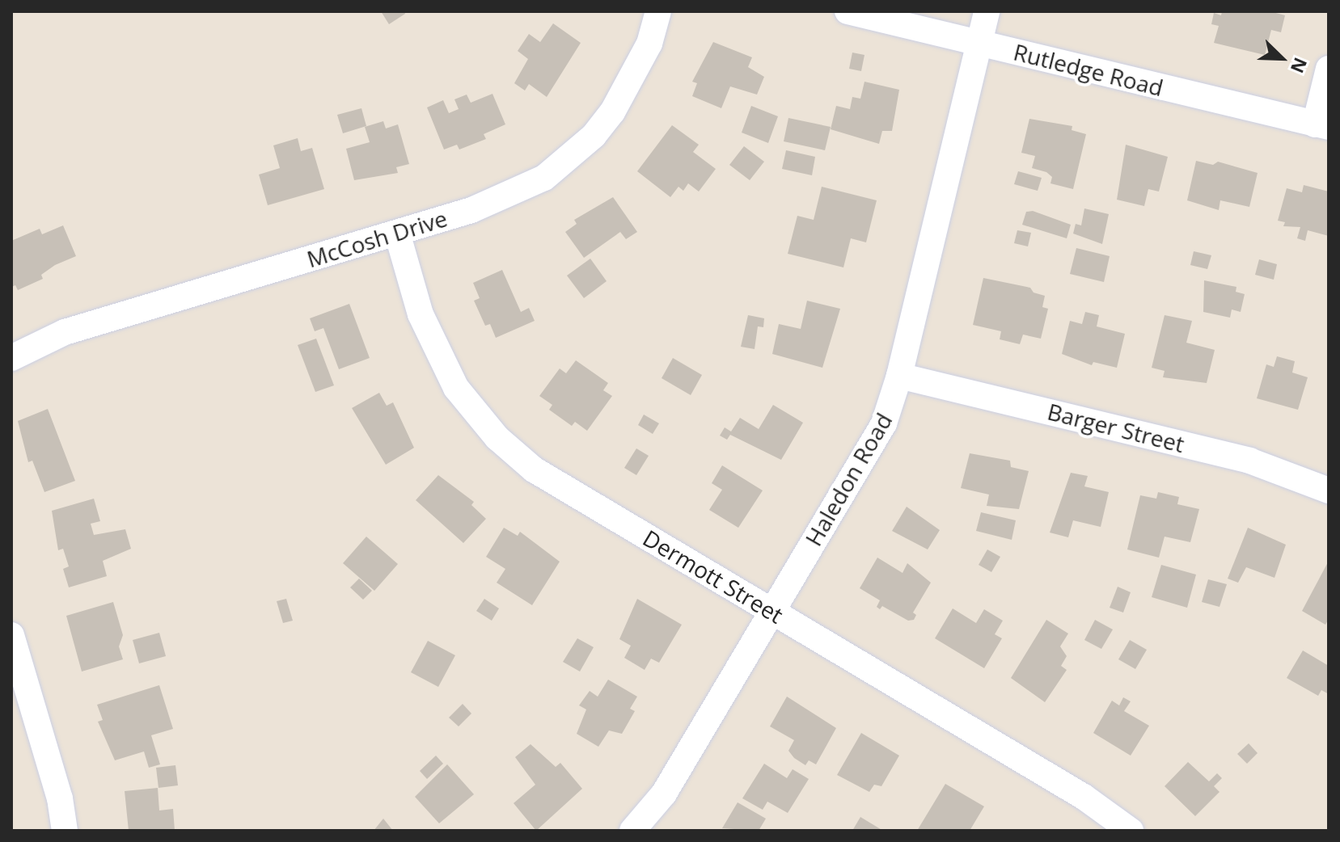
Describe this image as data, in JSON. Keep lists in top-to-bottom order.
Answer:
{
  "streets": {
    "street": [
      "Rutledge Road",
      "McCosh Drive",
      "Barger Street",
      "Haledon Road",
      "Dermott Street"
    ]
  },
  "crossings": [
    ["Rutledge Road", "Haledon Road"],
    ["McCosh Drive", "Dermott Street"],
    ["Barger Street", "Haledon Road"],
    ["Haledon Road", "Dermott Street"]
  ],
  "north": "bottom right"
}
